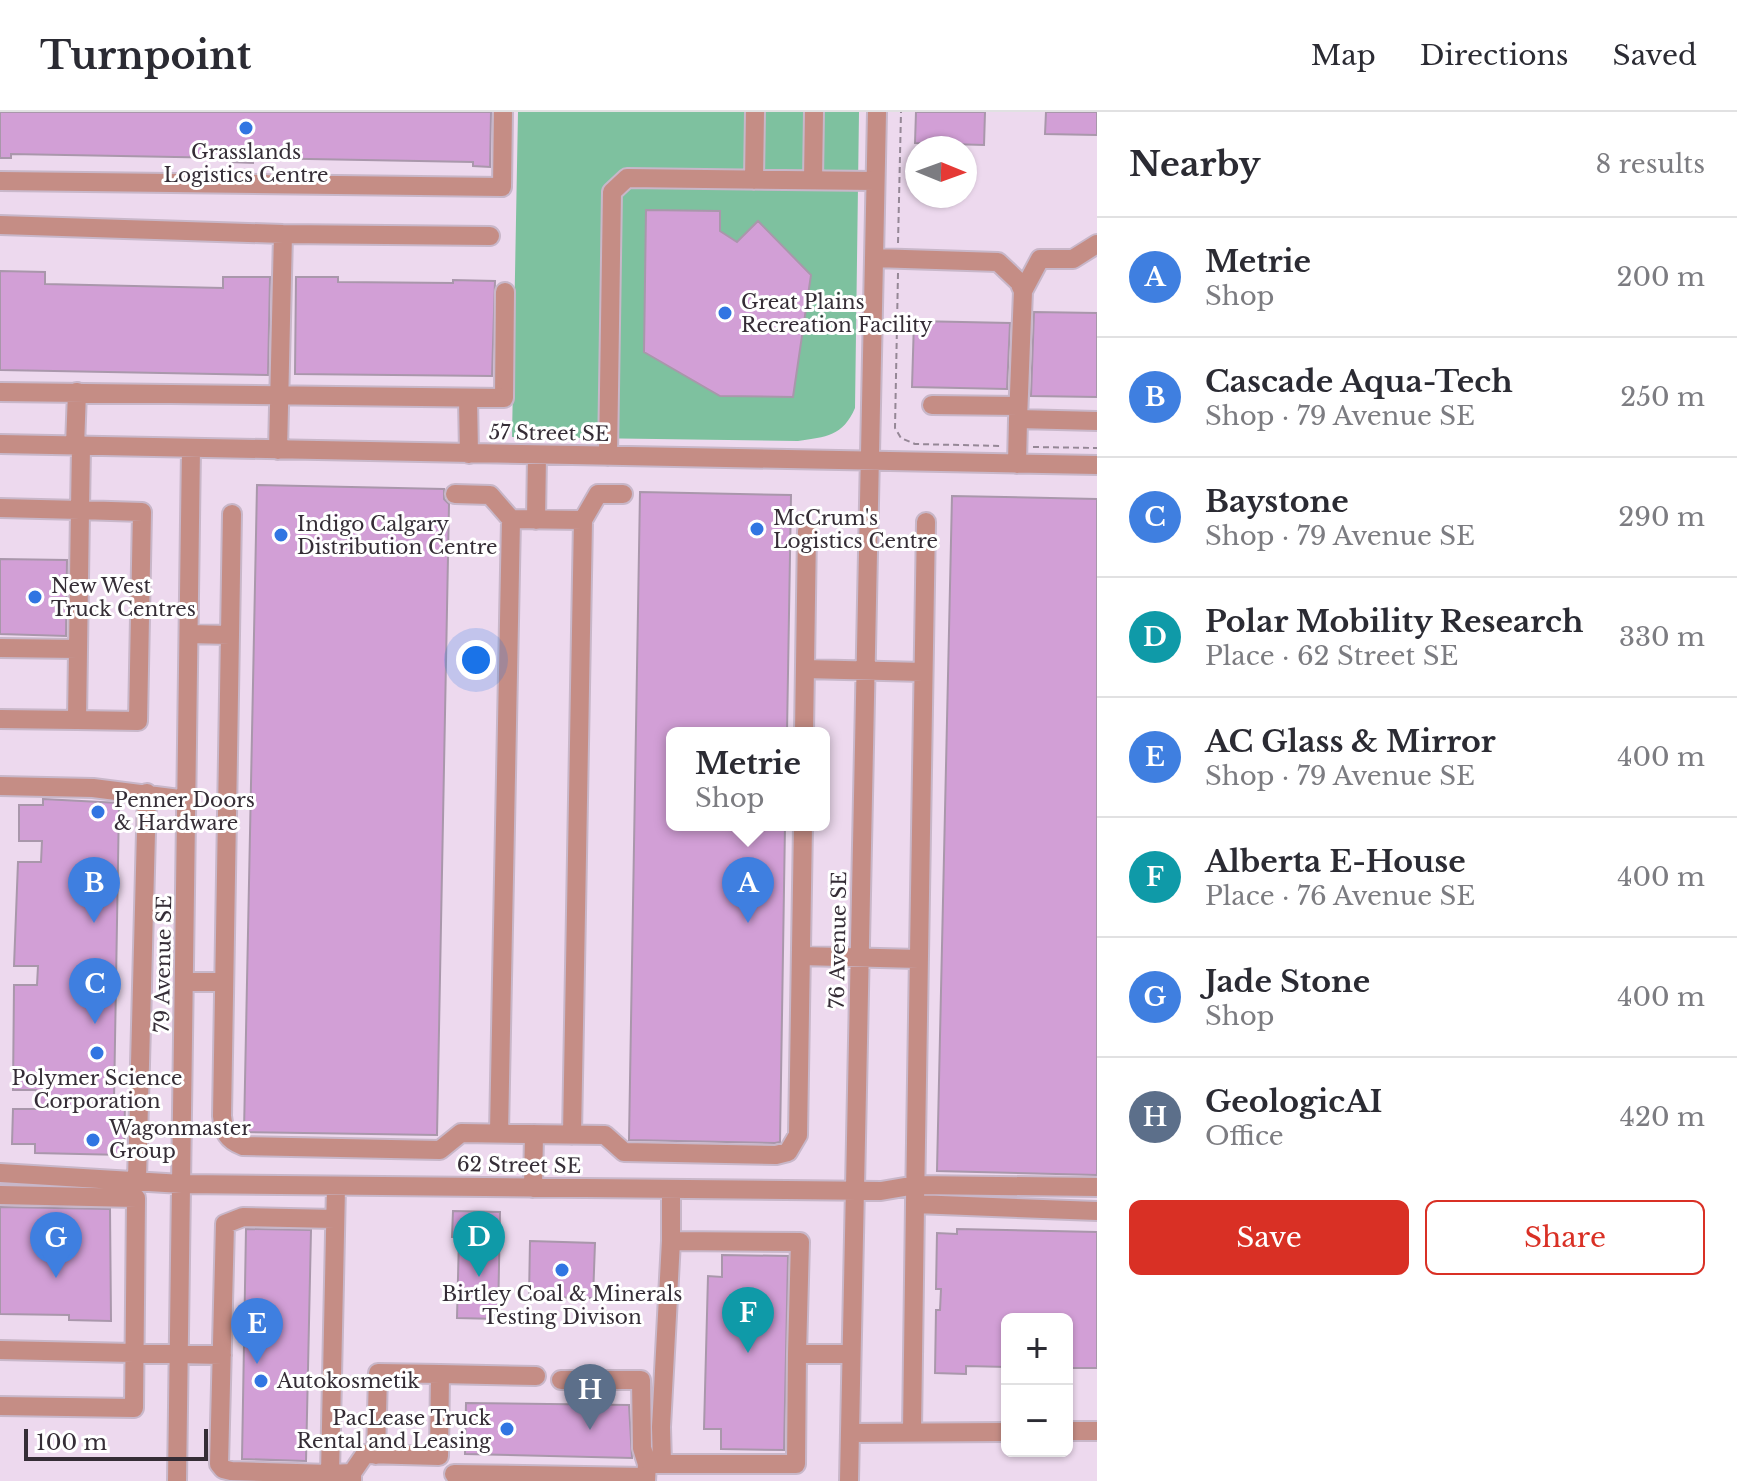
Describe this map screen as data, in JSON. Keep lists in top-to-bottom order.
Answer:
{
  "streets": {
    "street": [
      "57 Street SE",
      "76 Avenue SE",
      "79 Avenue SE",
      "62 Street SE"
    ]
  },
  "crossings": [
    ["57 Street SE", "76 Avenue SE"],
    ["57 Street SE", "79 Avenue SE"],
    ["76 Avenue SE", "62 Street SE"],
    ["79 Avenue SE", "62 Street SE"]
  ],
  "places": [
    "Grasslands Logistics Centre",
    "Great Plains Recreation Facility",
    "McCrum's Logistics Centre",
    "Indigo Calgary Distribution Centre",
    "New West Truck Centres",
    "Penner Doors & Hardware",
    "Polymer Science Corporation",
    "Wagonmaster Group",
    "Birtley Coal & Minerals Testing Divison",
    "Autokosmetik",
    "PacLease Truck Rental and Leasing"
  ],
  "scale_bar": "100 m",
  "north": "right",
  "page": {
    "header": "Turnpoint",
    "nav": ["Map", "Directions", "Saved"],
    "heading": ["Nearby", "8 results"],
    "list": [
      {
        "mark": "A",
        "name": "Metrie",
        "note": "Shop",
        "value": "200 m"
      },
      {
        "mark": "B",
        "name": "Cascade Aqua-Tech",
        "note": "Shop · 79 Avenue SE",
        "value": "250 m"
      },
      {
        "mark": "C",
        "name": "Baystone",
        "note": "Shop · 79 Avenue SE",
        "value": "290 m"
      },
      {
        "mark": "D",
        "name": "Polar Mobility Research",
        "note": "Place · 62 Street SE",
        "value": "330 m"
      },
      {
        "mark": "E",
        "name": "AC Glass & Mirror",
        "note": "Shop · 79 Avenue SE",
        "value": "400 m"
      },
      {
        "mark": "F",
        "name": "Alberta E-House",
        "note": "Place · 76 Avenue SE",
        "value": "400 m"
      },
      {
        "mark": "G",
        "name": "Jade Stone",
        "note": "Shop",
        "value": "400 m"
      },
      {
        "mark": "H",
        "name": "GeologicAI",
        "note": "Office",
        "value": "420 m"
      }
    ],
    "popup": ["Metrie", "Shop"],
    "pins": [
      "A",
      "B",
      "C",
      "D",
      "G",
      "F",
      "E",
      "H"
    ],
    "buttons": ["Save", "Share"],
    "map_buttons": ["+", "−"],
    "scale": "100 m"
  }
}
